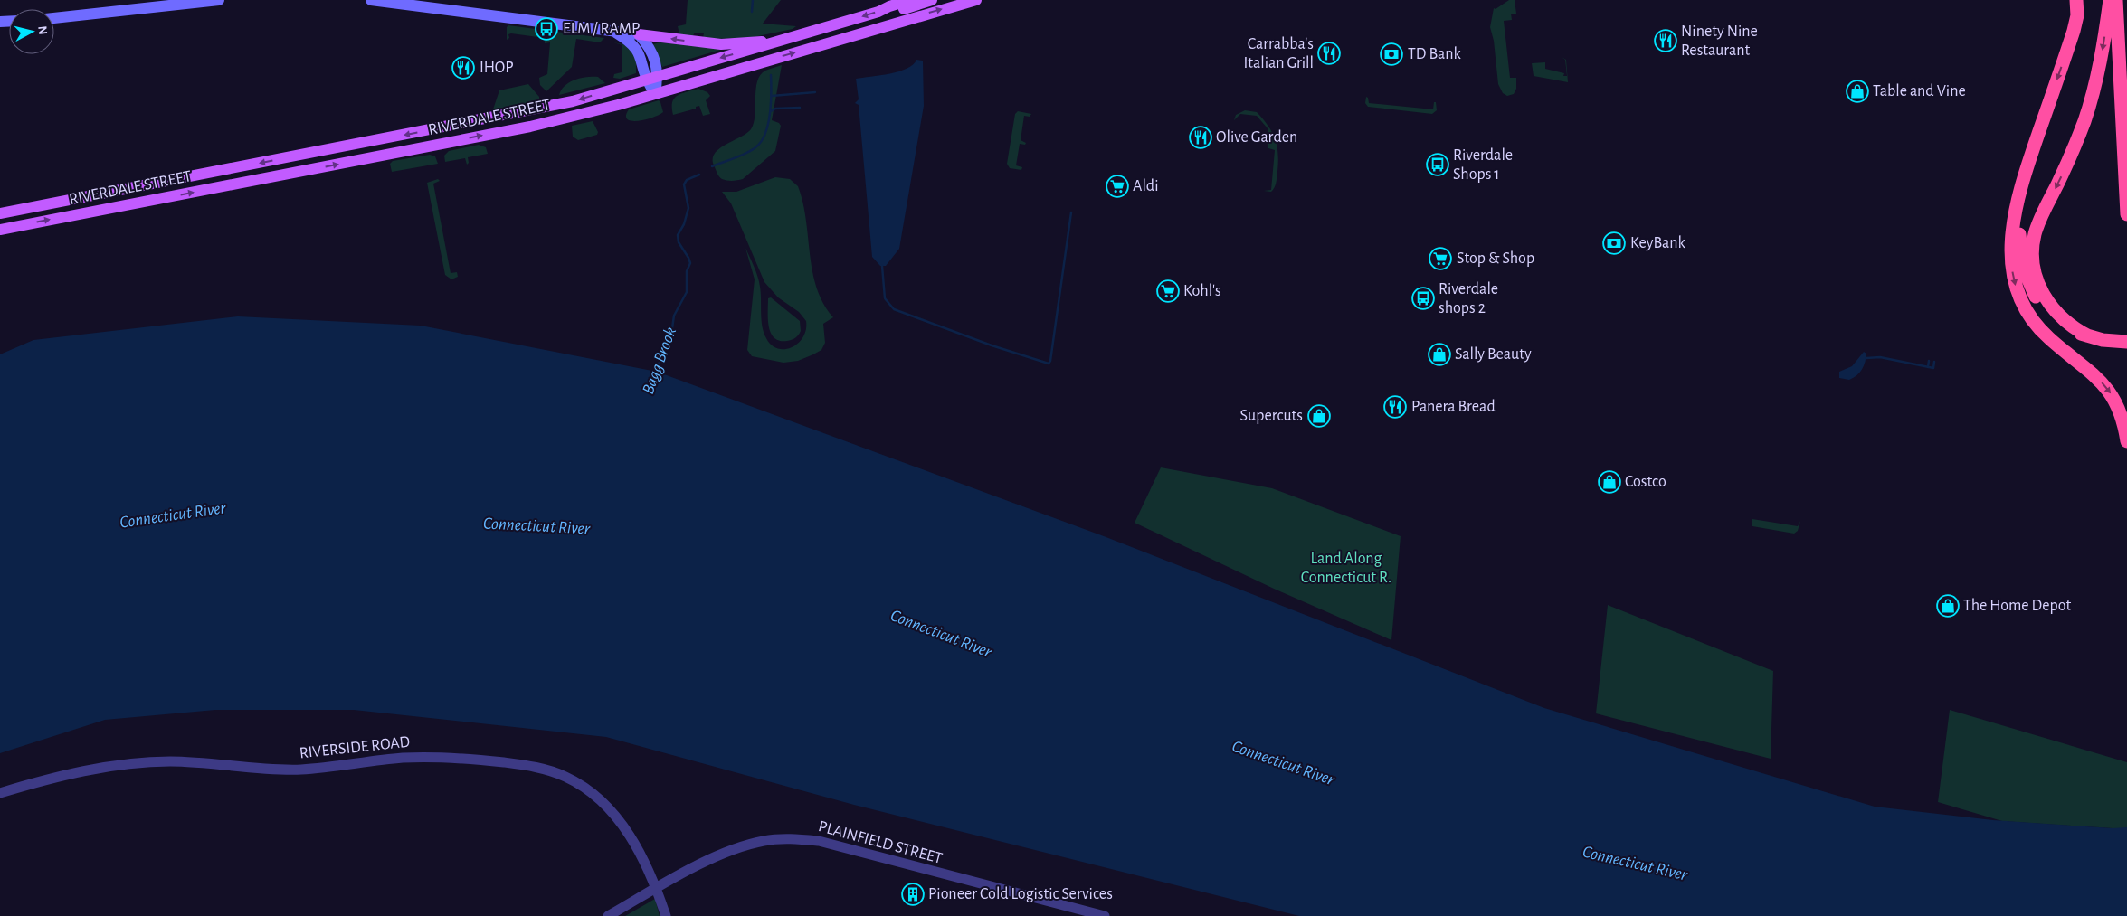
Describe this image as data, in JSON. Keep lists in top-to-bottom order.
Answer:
{
  "streets": {
    "main road": ["RIVERDALE STREET"],
    "street": ["RIVERSIDE ROAD", "PLAINFIELD STREET"]
  },
  "crossings": [
    ["RIVERSIDE ROAD", "PLAINFIELD STREET"]
  ],
  "water": ["Bagg Brook", "Connecticut River"],
  "parks": ["Land Along Connecticut R."],
  "places": {
    "bus stop": ["ELM / RAMP", "Riverdale Shops 1", "Riverdale shops 2"],
    "restaurant": [
      "Ninety Nine Restaurant",
      "Carrabba's Italian Grill",
      "IHOP",
      "Olive Garden",
      "Panera Bread"
    ],
    "bank": ["TD Bank", "KeyBank"],
    "shop": [
      "Table and Vine",
      "Sally Beauty",
      "Supercuts",
      "Costco",
      "The Home Depot"
    ],
    "supermarket": ["Aldi", "Stop & Shop", "Kohl's"],
    "building": ["Pioneer Cold Logistic Services"]
  },
  "north": "right"
}
